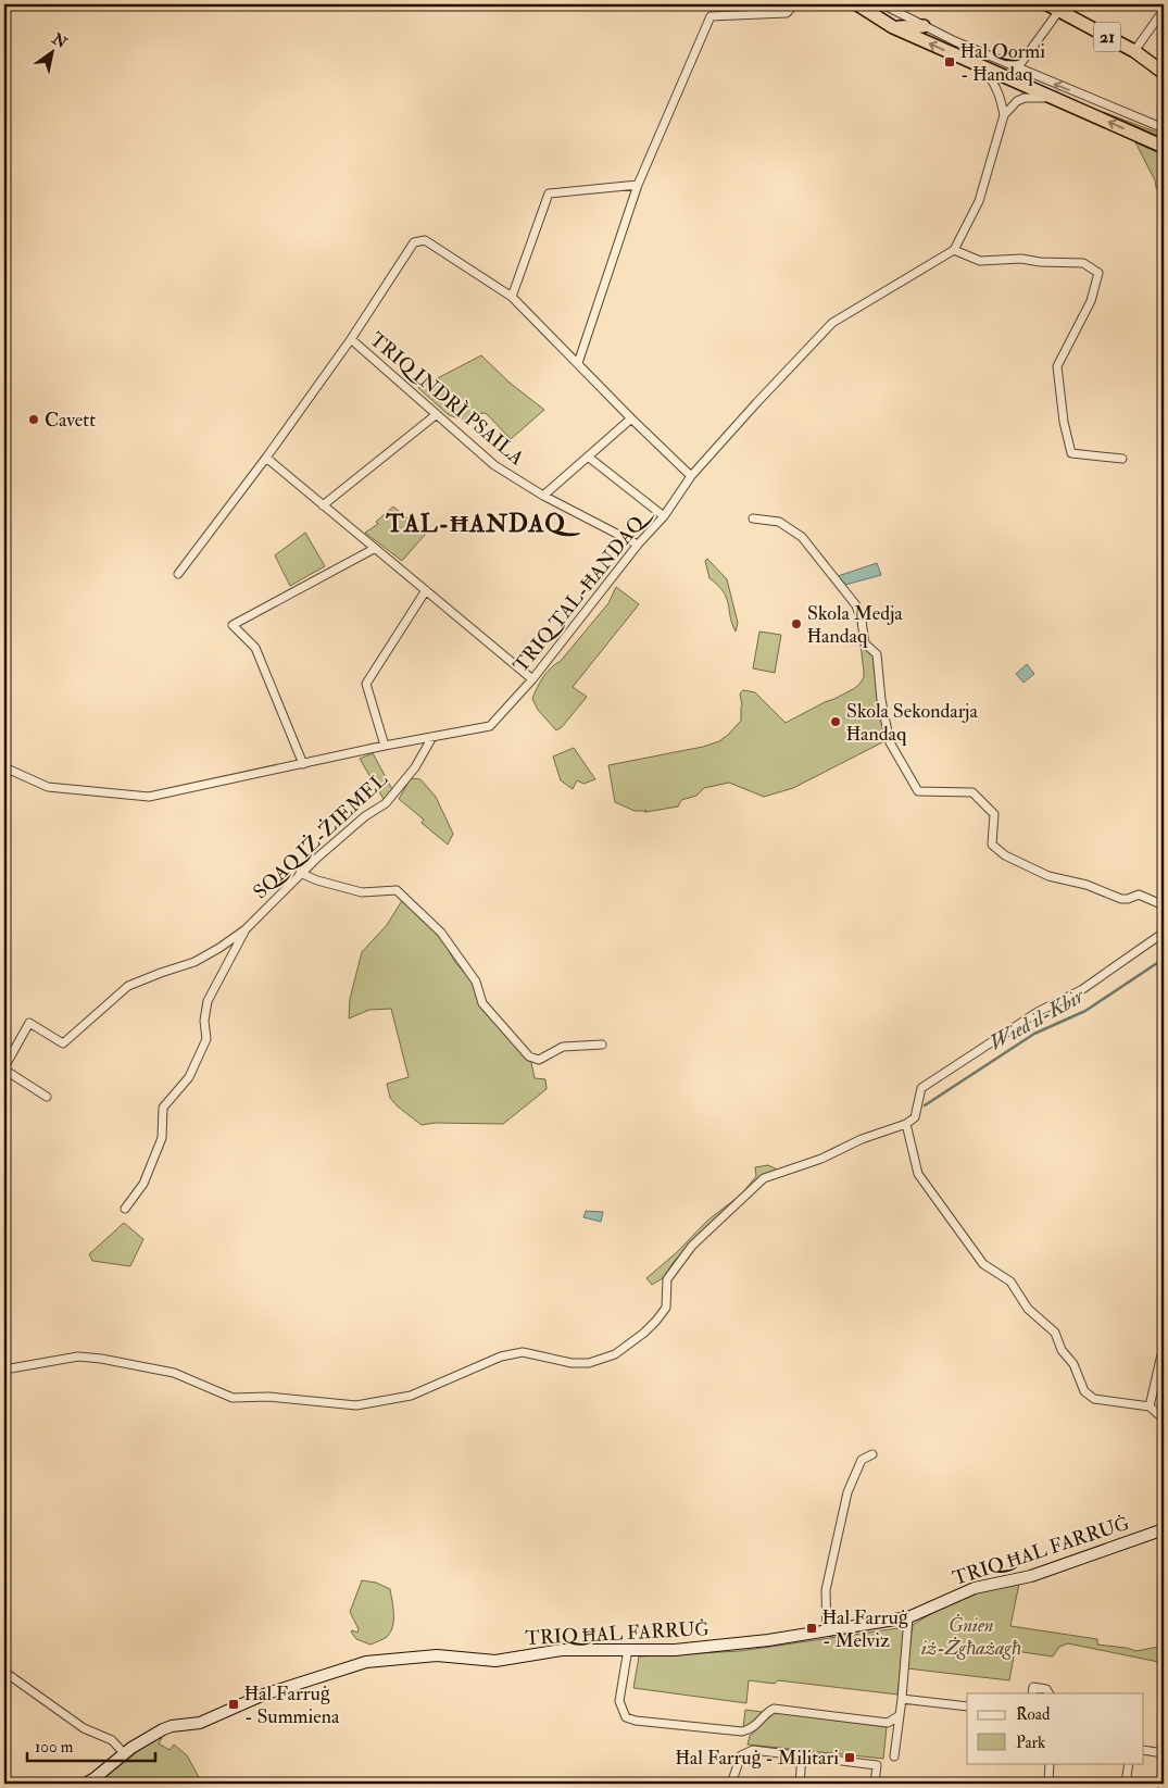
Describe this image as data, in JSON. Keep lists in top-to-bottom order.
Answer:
{
  "streets": {
    "highway": ["21"],
    "main road": ["TRIQ ĦAL FARRUĠ"],
    "street": ["TRIQ INDRÌ PSAILA", "TRIQ TAL-ĦANDAQ", "SQAQ IŻ-ŻIEMEL"]
  },
  "crossings": [
    ["TRIQ INDRÌ PSAILA", "TRIQ TAL-ĦANDAQ"],
    ["TRIQ TAL-ĦANDAQ", "SQAQ IŻ-ŻIEMEL"]
  ],
  "districts": ["TAL-ĦANDAQ"],
  "water": ["Wied il-Kbir"],
  "parks": ["Ġnien iż-Żgħażagħ"],
  "places": {
    "transit": [
      "Ħal Qormi - Ħandaq",
      "Ħal Farruġ - Melviz",
      "Ħal Farruġ - Summiena",
      "Ħal Farruġ - Militari"
    ],
    "other": ["Cavett", "Skola Medja Ħandaq", "Skola Sekondarja Ħandaq"]
  },
  "legend": ["Road", "Park"],
  "scale_bar": "100 m",
  "north": "top right"
}
